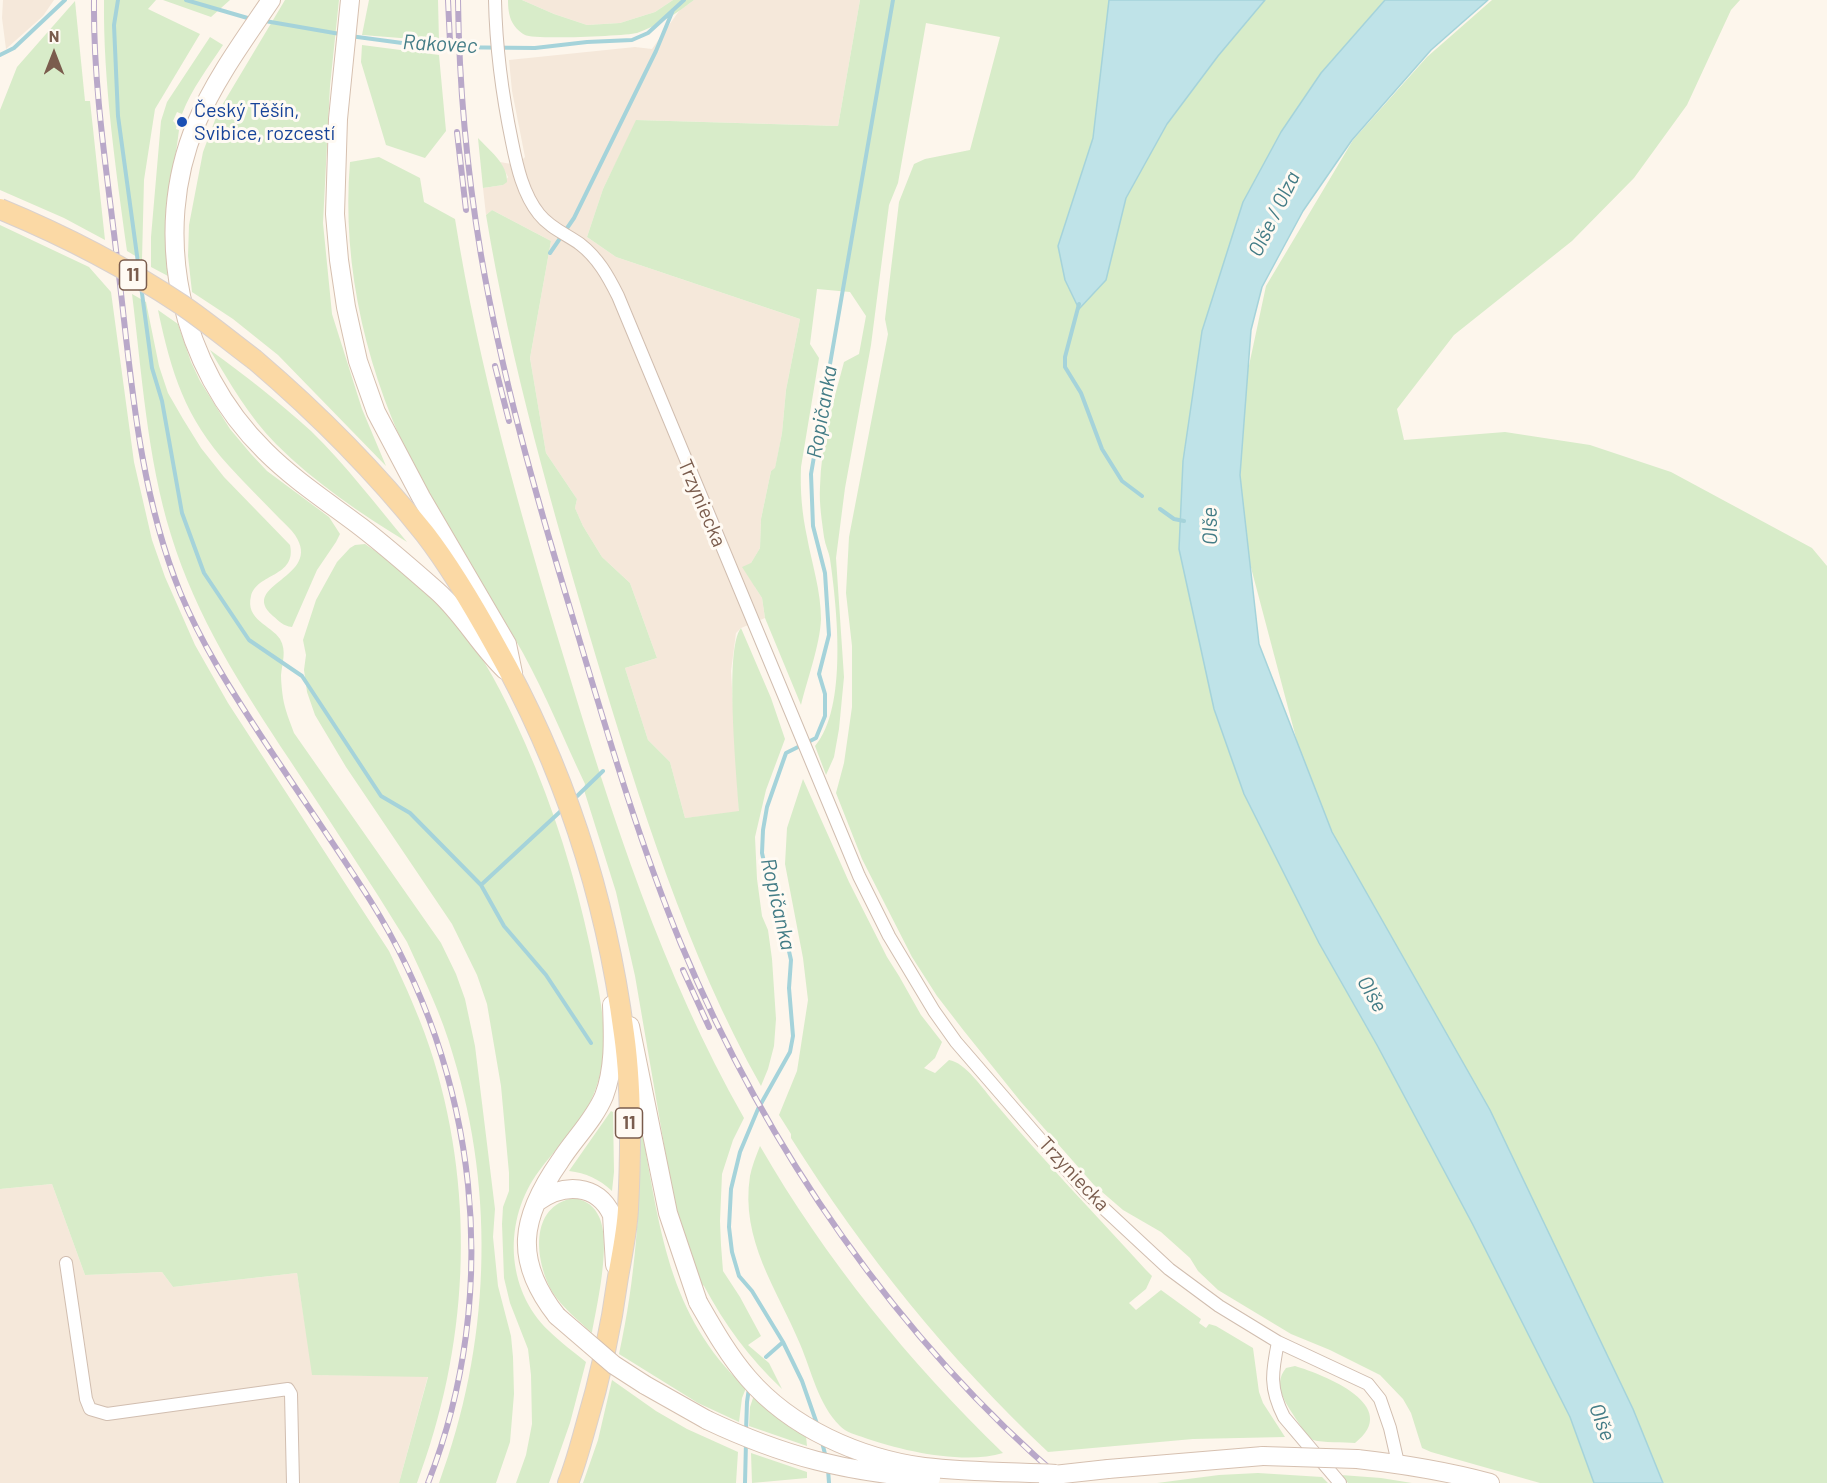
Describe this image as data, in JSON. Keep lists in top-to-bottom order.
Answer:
{
  "streets": {
    "main road": ["11"],
    "street": ["Trzyniecka"]
  },
  "water": [
    "Rakovec",
    "Olše / Olza",
    "Ropičanka",
    "Olše"
  ],
  "places": ["Český Těšín, Svibice, rozcestí"],
  "north": "top"
}
